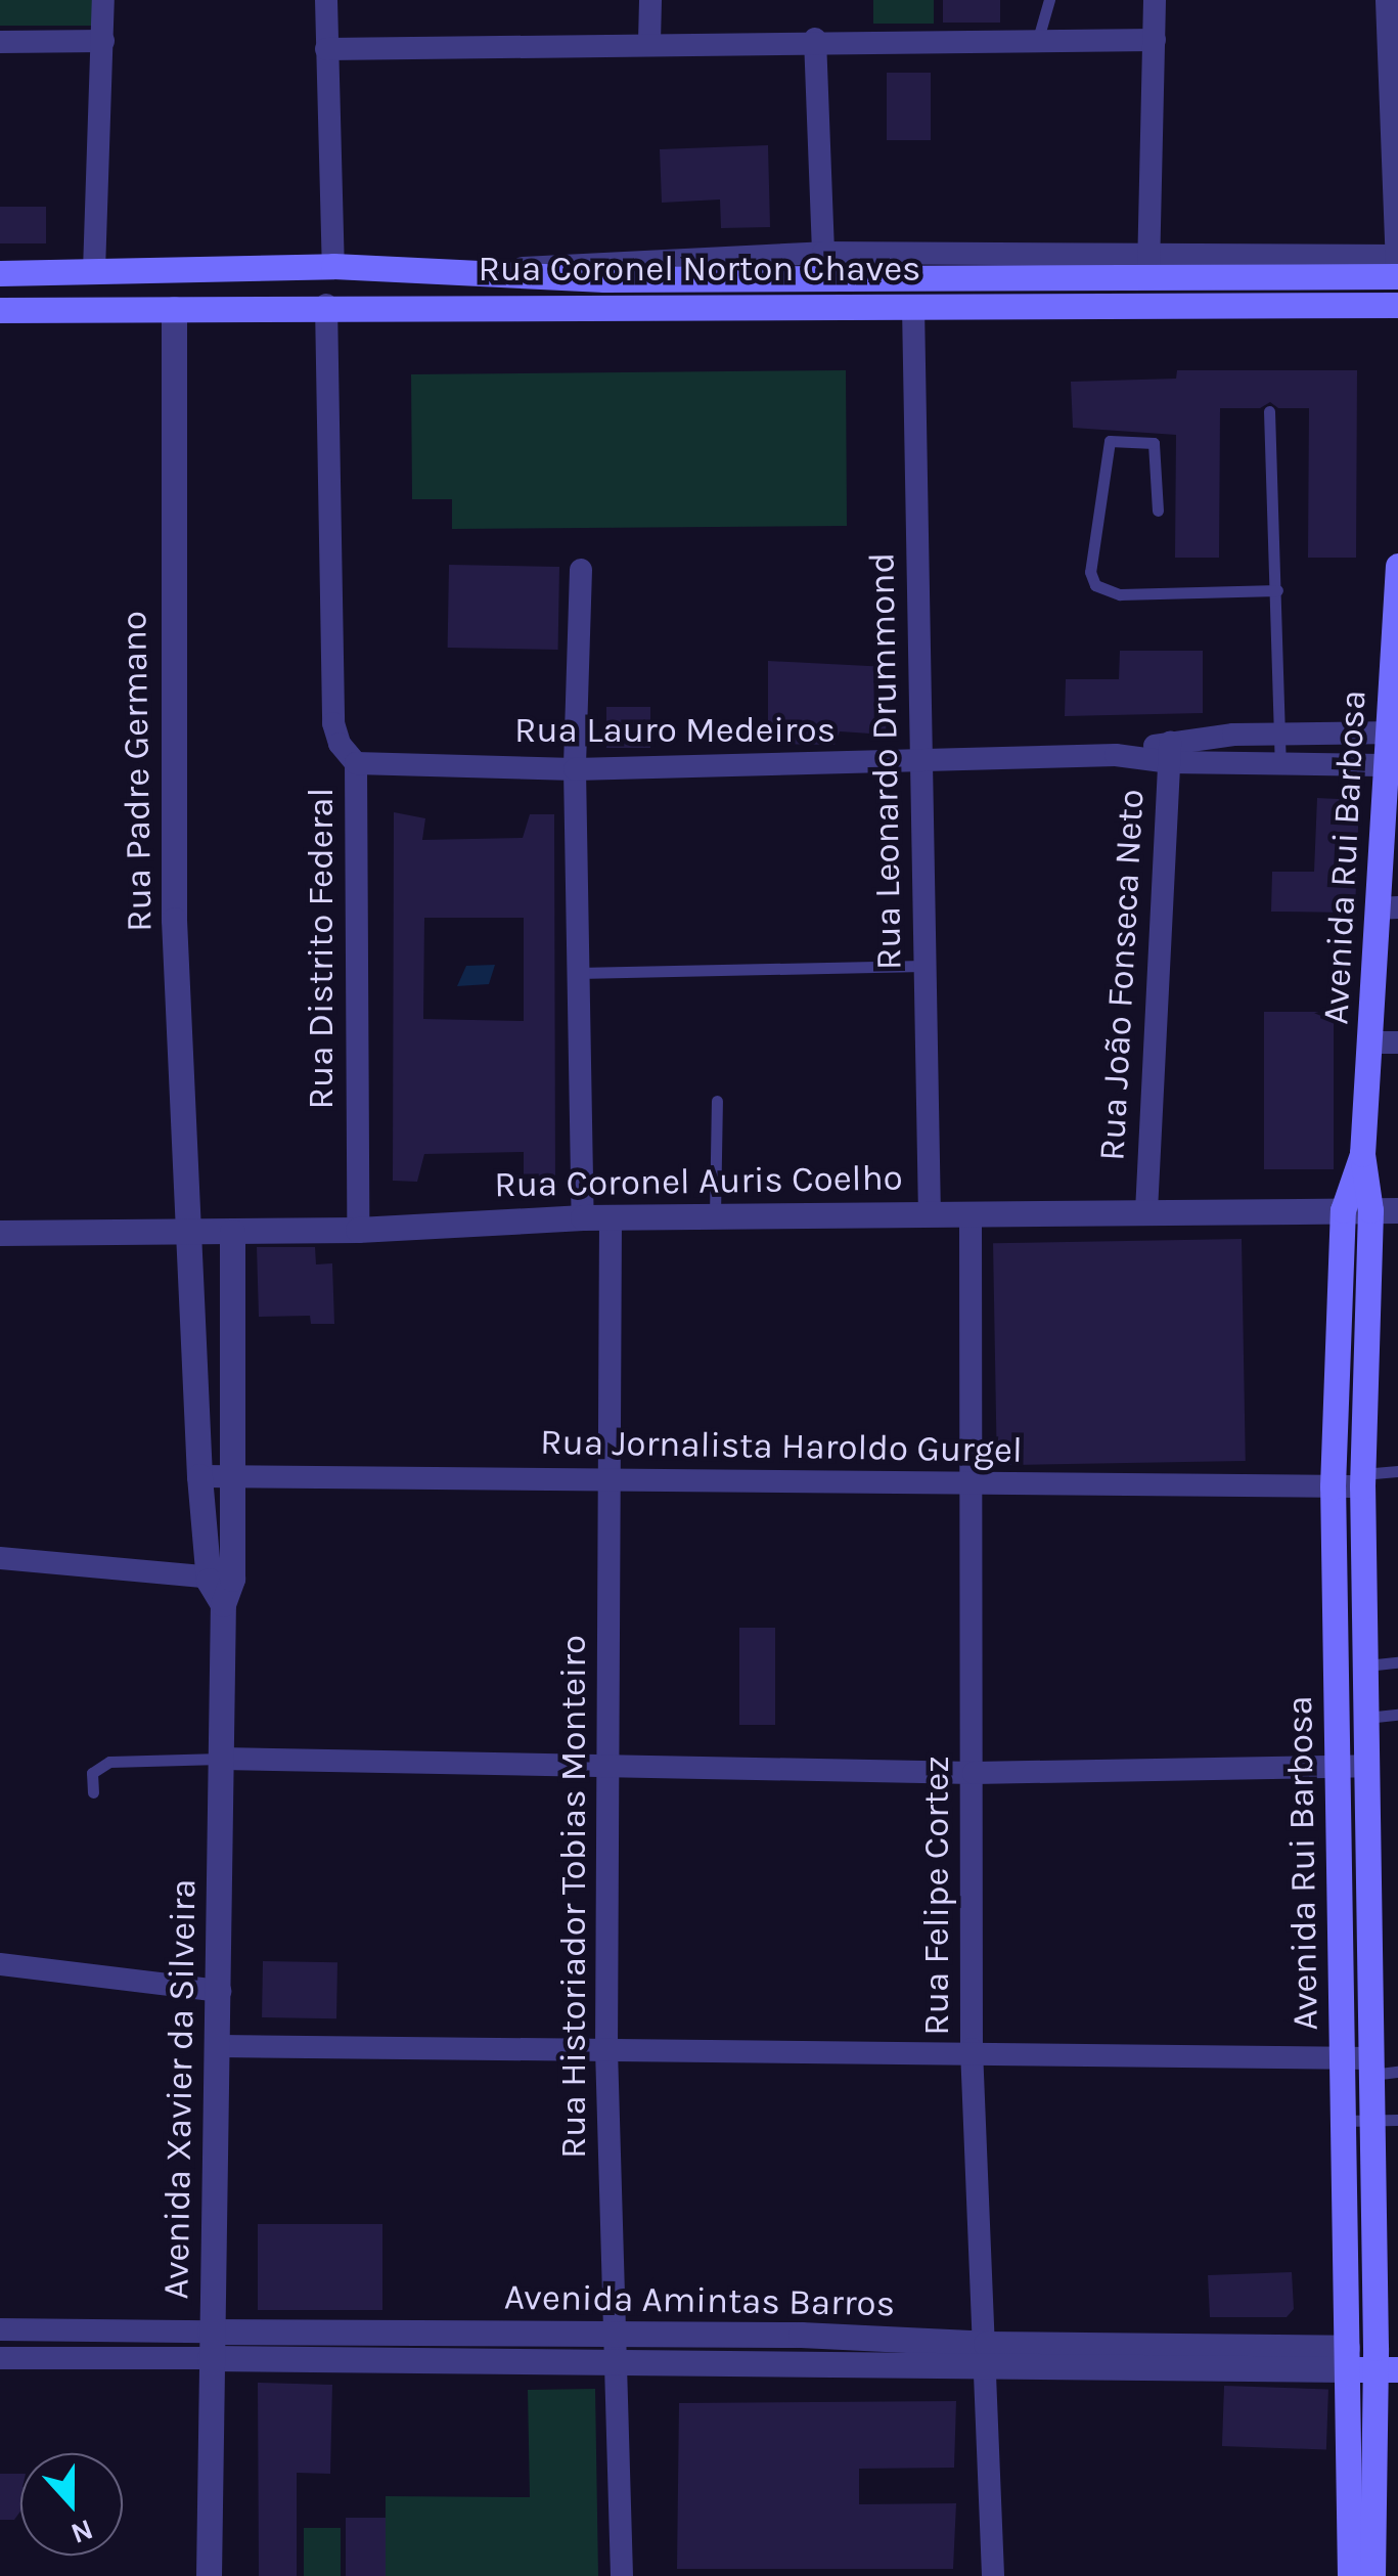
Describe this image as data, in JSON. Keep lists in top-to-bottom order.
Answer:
{
  "streets": {
    "main road": ["Rua Coronel Norton Chaves", "Avenida Rui Barbosa", "Avenida Amintas Barros"],
    "street": [
      "Rua Lauro Medeiros",
      "Rua Leonardo Drummond",
      "Rua Padre Germano",
      "Rua Distrito Federal",
      "Rua João Fonseca Neto",
      "Rua Coronel Auris Coelho",
      "Rua Jornalista Haroldo Gurgel",
      "Rua Felipe Cortez",
      "Rua Historiador Tobias Monteiro",
      "Avenida Xavier da Silveira"
    ]
  },
  "crossings": [
    ["Rua Coronel Norton Chaves", "Rua Leonardo Drummond"],
    ["Rua Coronel Norton Chaves", "Rua Padre Germano"],
    ["Rua Coronel Norton Chaves", "Rua Distrito Federal"],
    ["Rua Lauro Medeiros", "Rua Leonardo Drummond"],
    ["Rua Lauro Medeiros", "Avenida Rui Barbosa"],
    ["Rua Lauro Medeiros", "Rua Distrito Federal"],
    ["Rua Lauro Medeiros", "Rua João Fonseca Neto"],
    ["Rua Leonardo Drummond", "Rua Coronel Auris Coelho"],
    ["Rua Padre Germano", "Rua Coronel Auris Coelho"],
    ["Rua Padre Germano", "Avenida Xavier da Silveira"],
    ["Avenida Rui Barbosa", "Rua Coronel Auris Coelho"],
    ["Avenida Rui Barbosa", "Rua Jornalista Haroldo Gurgel"],
    ["Avenida Rui Barbosa", "Avenida Amintas Barros"],
    ["Rua Distrito Federal", "Rua Coronel Auris Coelho"],
    ["Rua João Fonseca Neto", "Rua Coronel Auris Coelho"],
    ["Rua Coronel Auris Coelho", "Rua Felipe Cortez"],
    ["Rua Coronel Auris Coelho", "Rua Historiador Tobias Monteiro"],
    ["Rua Coronel Auris Coelho", "Avenida Xavier da Silveira"],
    ["Rua Jornalista Haroldo Gurgel", "Rua Felipe Cortez"],
    ["Rua Jornalista Haroldo Gurgel", "Rua Historiador Tobias Monteiro"],
    ["Rua Jornalista Haroldo Gurgel", "Avenida Xavier da Silveira"],
    ["Rua Felipe Cortez", "Avenida Amintas Barros"],
    ["Rua Historiador Tobias Monteiro", "Avenida Amintas Barros"],
    ["Avenida Xavier da Silveira", "Avenida Amintas Barros"]
  ],
  "north": "bottom"
}
